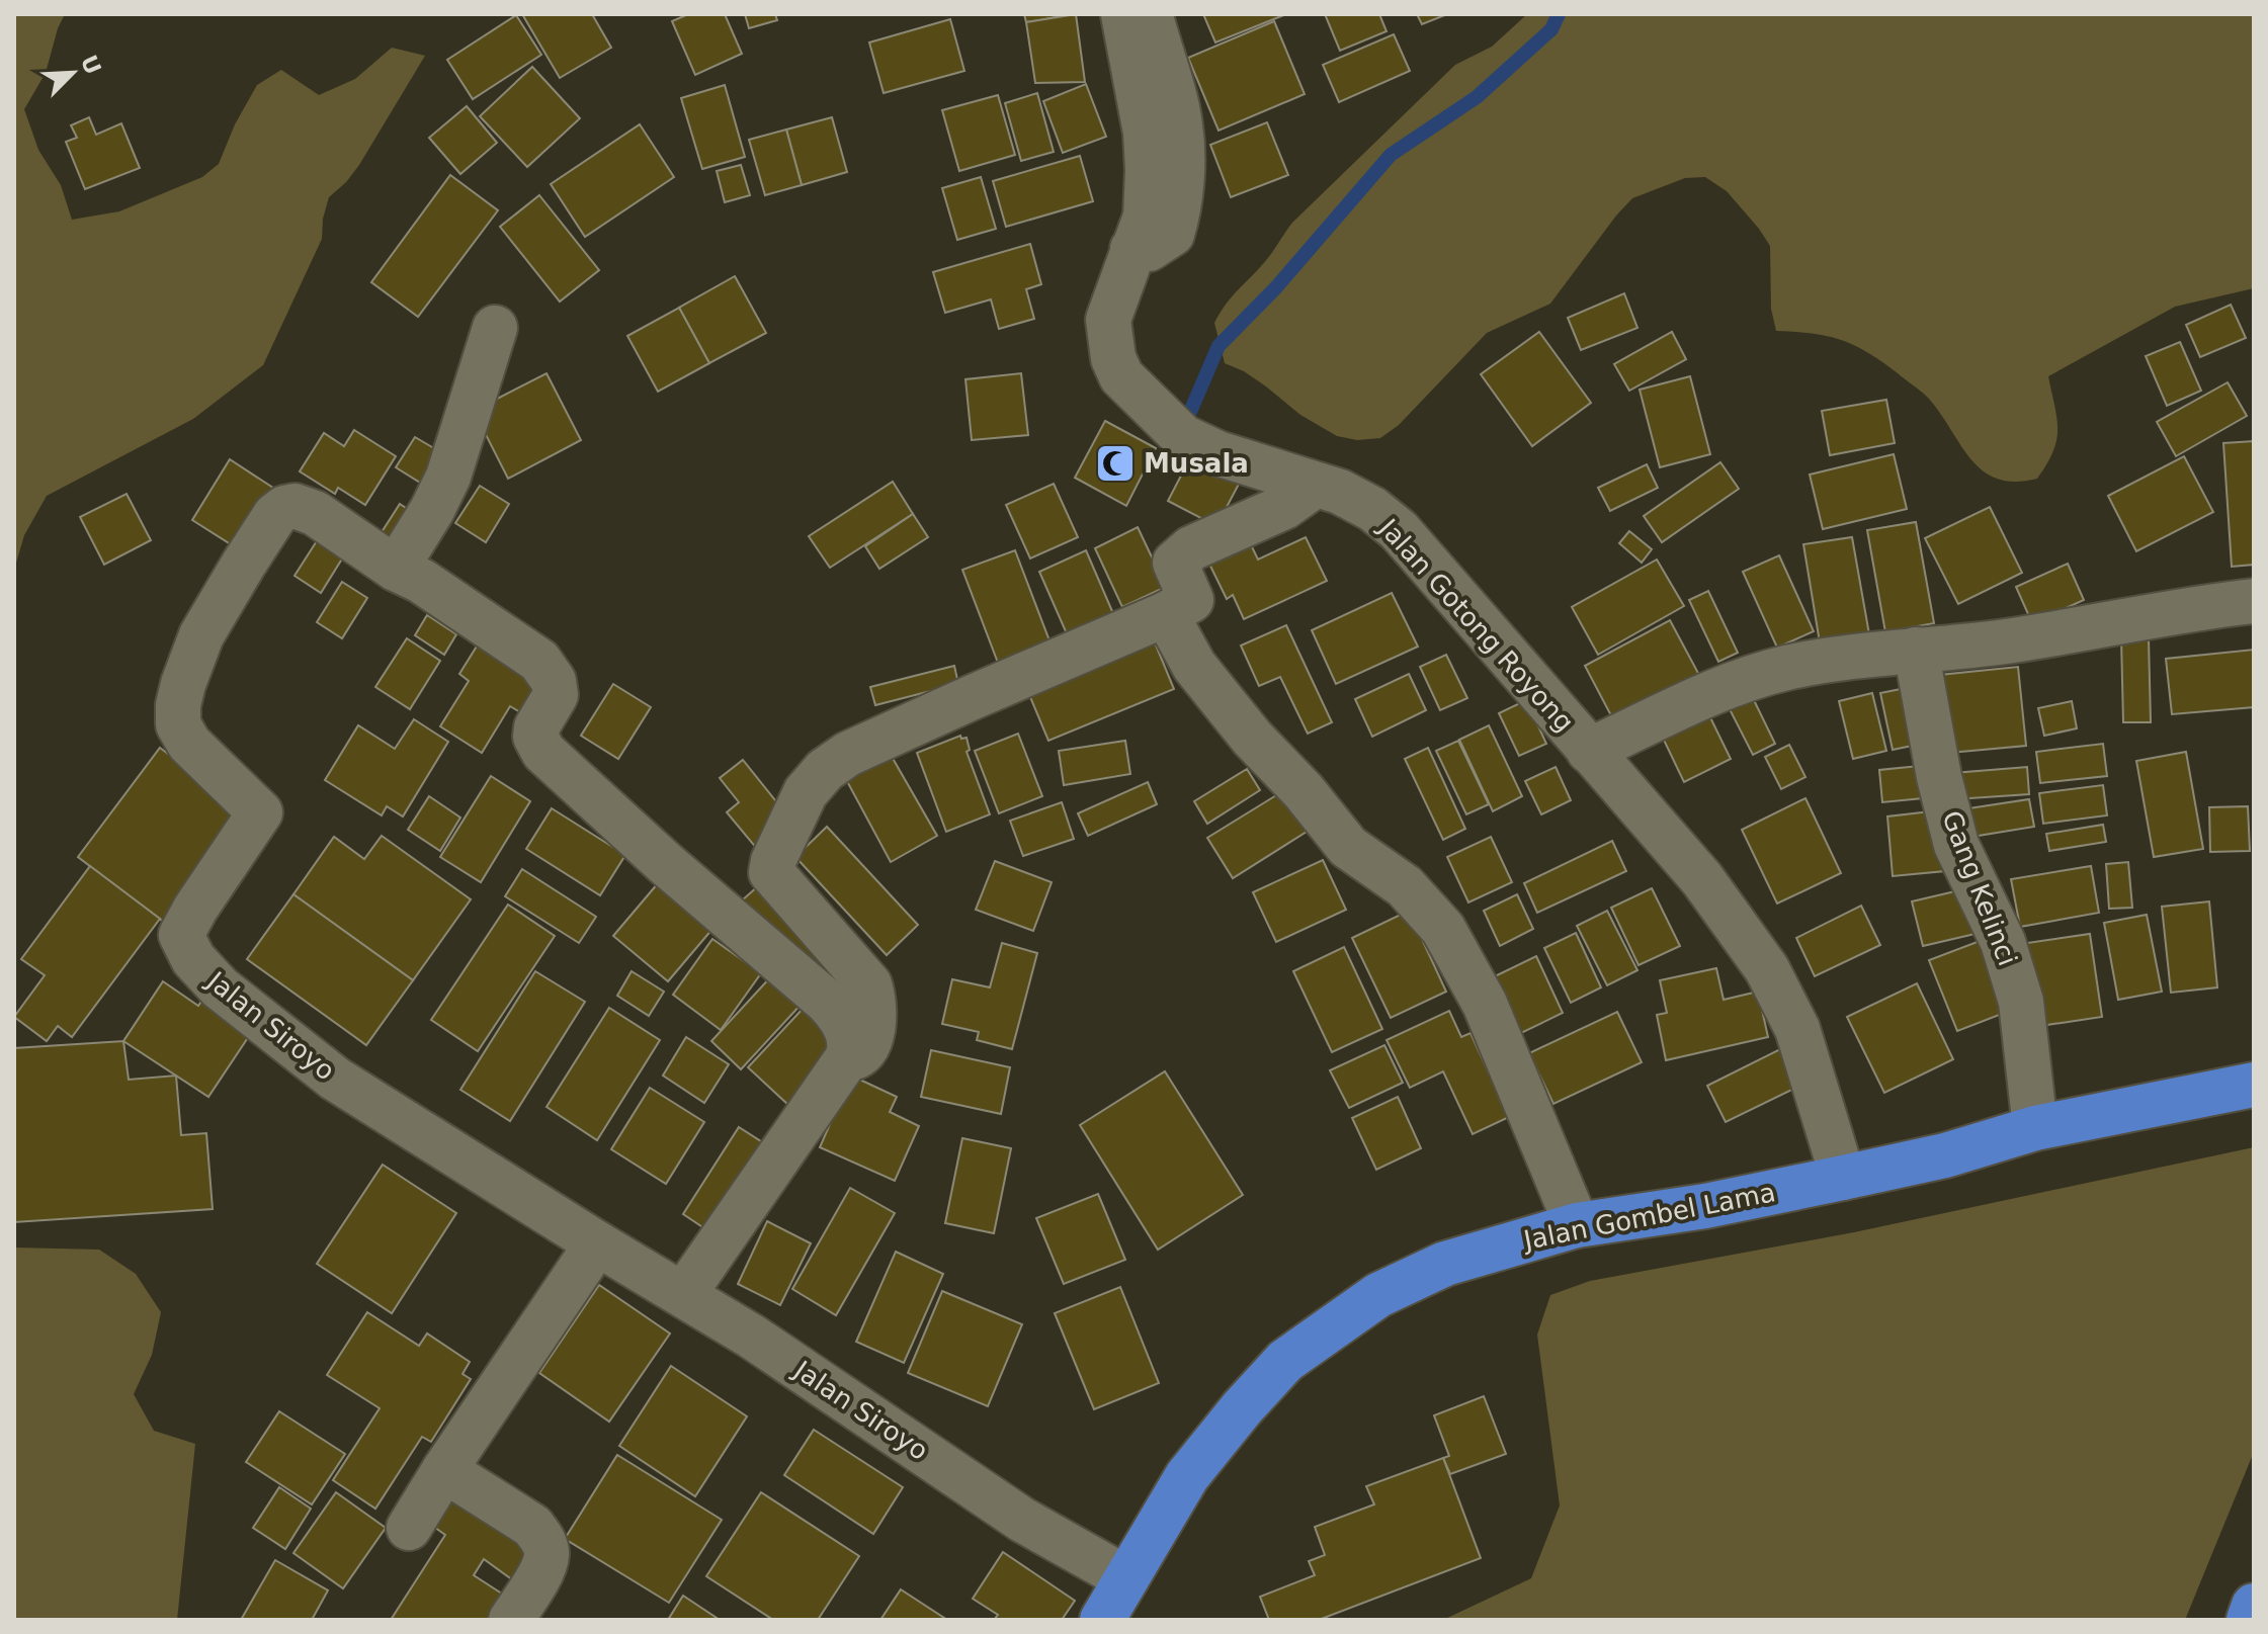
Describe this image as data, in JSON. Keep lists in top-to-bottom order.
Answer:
{
  "streets": {
    "highway": ["Jalan Gombel Lama"],
    "street": ["Jalan Gotong Royong", "Gang Kelinci", "Jalan Siroyo"]
  },
  "crossings": [
    ["Jalan Gotong Royong", "Jalan Gombel Lama"],
    ["Gang Kelinci", "Jalan Gombel Lama"],
    ["Jalan Siroyo", "Jalan Gombel Lama"]
  ],
  "places": {
    "mosque": ["Musala"]
  },
  "north": "top right"
}
